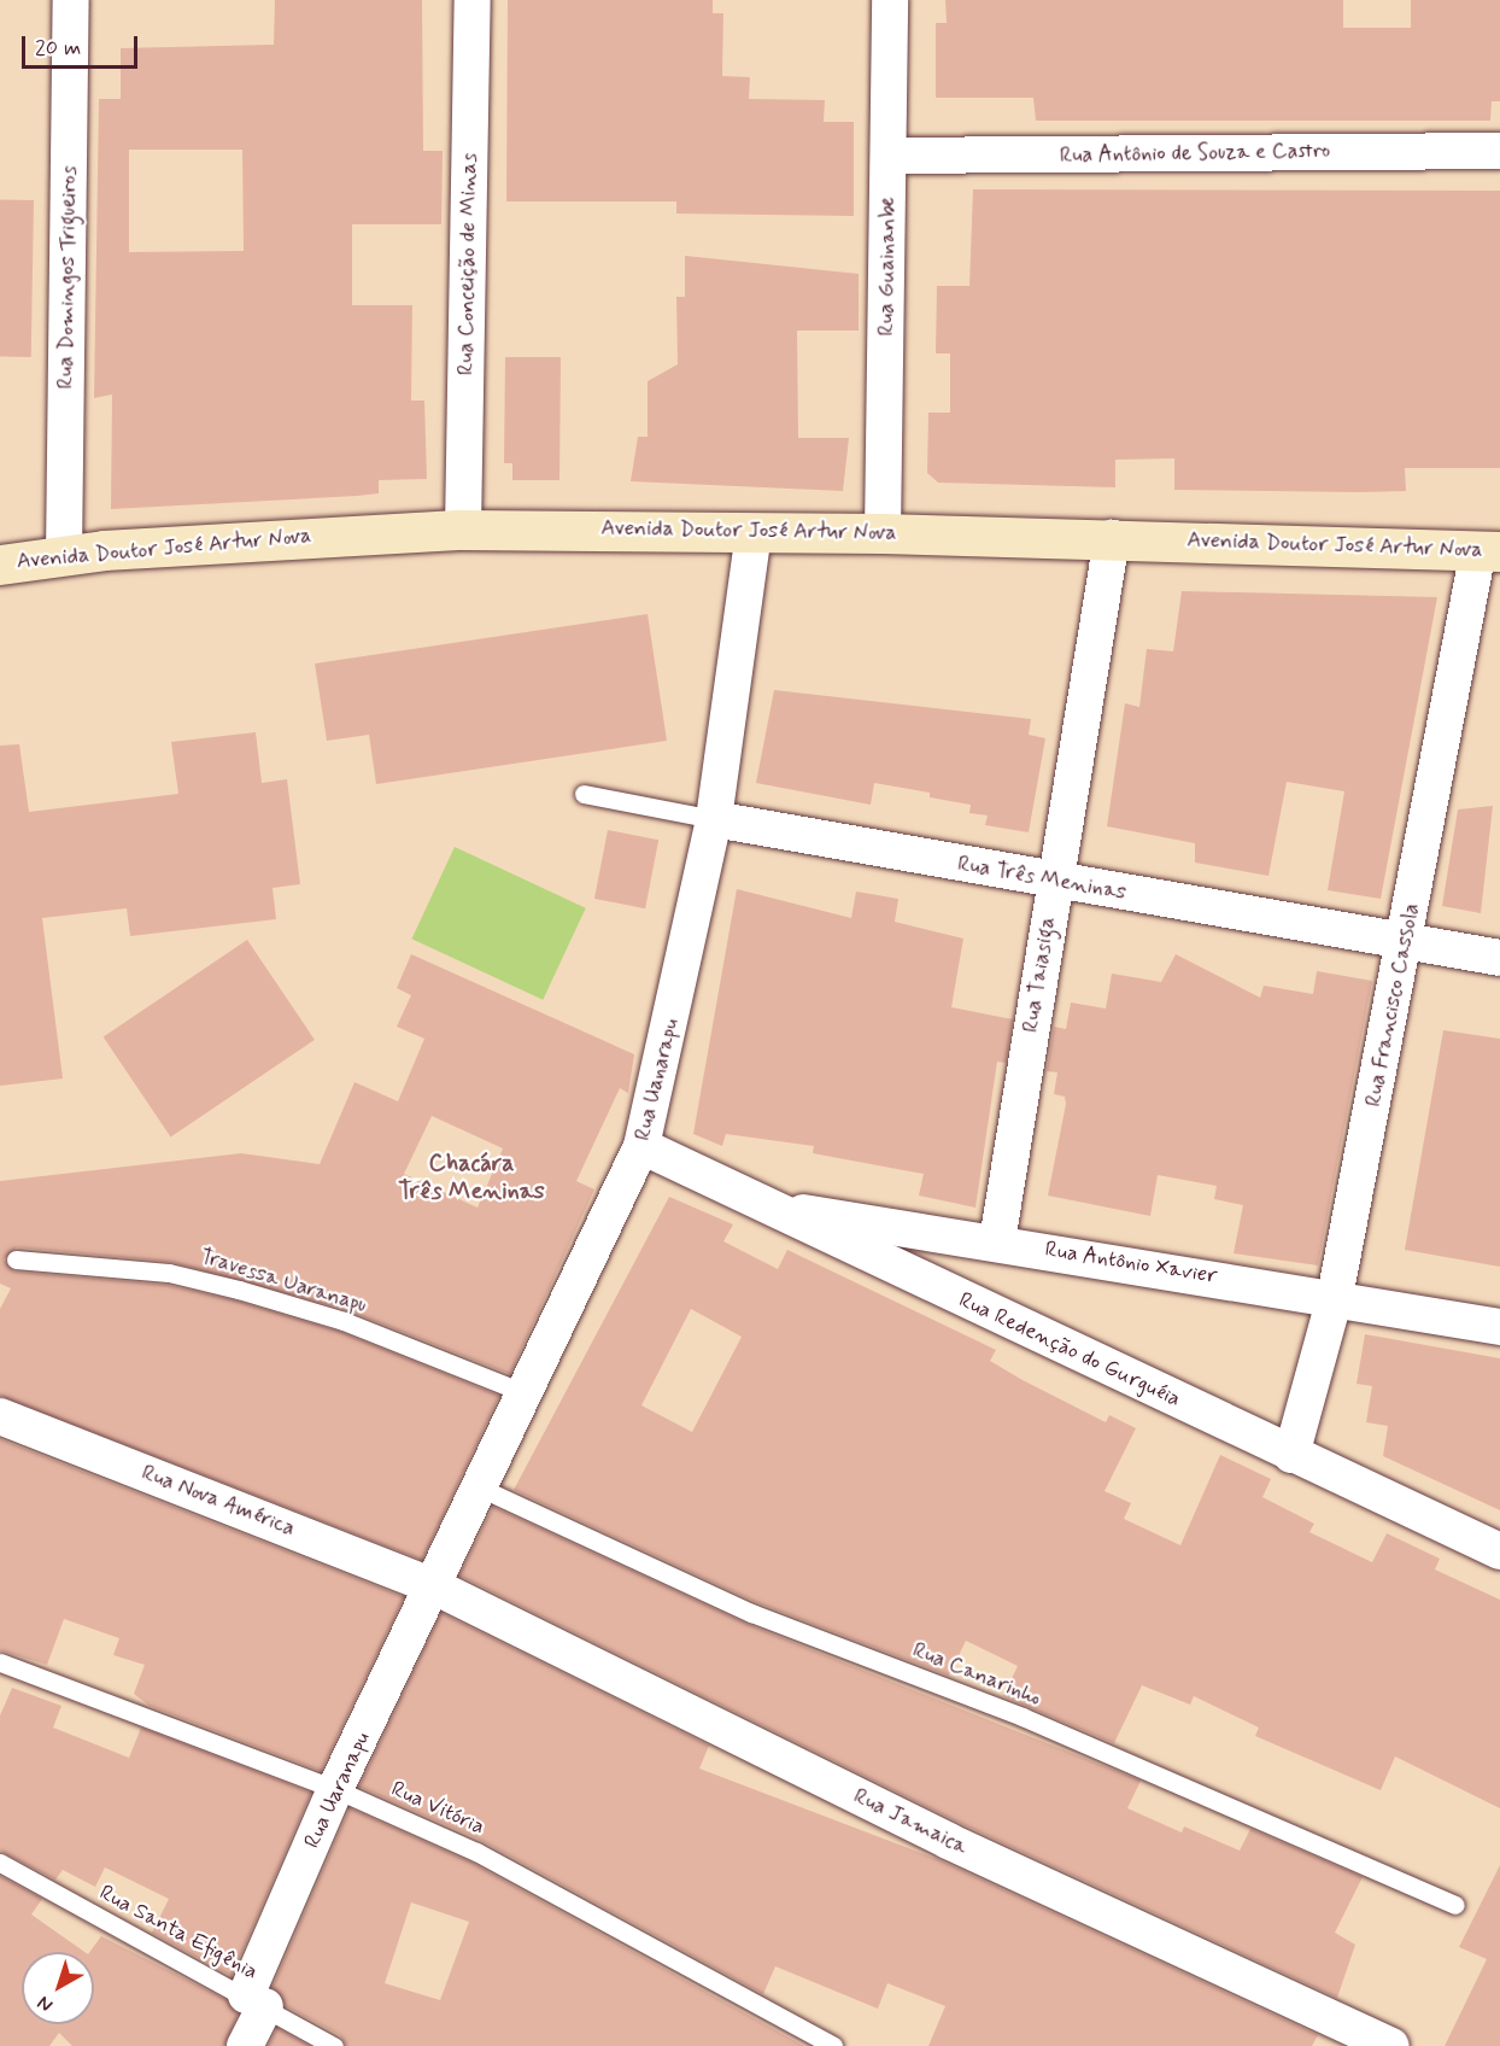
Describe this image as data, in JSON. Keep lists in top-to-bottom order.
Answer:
{
  "streets": {
    "main road": ["Avenida Doutor José Artur Nova"],
    "street": [
      "Rua Antônio de Souza e Castro",
      "Rua Conceição de Minas",
      "Rua Guainanbe",
      "Rua Domingos Trigueiros",
      "Rua Três Meninas",
      "Rua Taiasiga",
      "Rua Francisco Cassola",
      "Rua Uanarapu",
      "Rua Antônio Xavier",
      "Rua Redenção do Gurguéia",
      "Rua Nova América",
      "Rua Uaranapu",
      "Rua Jamaica"
    ],
    "lane": [
      "Travessa Uaranapu",
      "Rua Canarinho",
      "Rua Vitória",
      "Rua Santa Efigênia"
    ]
  },
  "crossings": [
    ["Rua Antônio de Souza e Castro", "Rua Guainanbe"],
    ["Rua Conceição de Minas", "Avenida Doutor José Artur Nova"],
    ["Rua Guainanbe", "Avenida Doutor José Artur Nova"],
    ["Rua Domingos Trigueiros", "Avenida Doutor José Artur Nova"],
    ["Avenida Doutor José Artur Nova", "Rua Taiasiga"],
    ["Avenida Doutor José Artur Nova", "Rua Francisco Cassola"],
    ["Avenida Doutor José Artur Nova", "Rua Uanarapu"],
    ["Rua Três Meninas", "Rua Taiasiga"],
    ["Rua Três Meninas", "Rua Francisco Cassola"],
    ["Rua Três Meninas", "Rua Uanarapu"],
    ["Rua Taiasiga", "Rua Antônio Xavier"],
    ["Rua Francisco Cassola", "Rua Antônio Xavier"],
    ["Rua Francisco Cassola", "Rua Redenção do Gurguéia"],
    ["Rua Uanarapu", "Travessa Uaranapu"],
    ["Rua Uanarapu", "Rua Redenção do Gurguéia"],
    ["Rua Uanarapu", "Rua Nova América"],
    ["Rua Uanarapu", "Rua Canarinho"],
    ["Rua Uanarapu", "Rua Uaranapu"],
    ["Rua Uanarapu", "Rua Jamaica"],
    ["Rua Antônio Xavier", "Rua Redenção do Gurguéia"],
    ["Rua Nova América", "Rua Uaranapu"],
    ["Rua Nova América", "Rua Jamaica"],
    ["Rua Uaranapu", "Rua Vitória"],
    ["Rua Uaranapu", "Rua Jamaica"],
    ["Rua Uaranapu", "Rua Santa Efigênia"]
  ],
  "districts": ["Chacára Três Meninas"],
  "scale_bar": "20 m",
  "north": "bottom left"
}
